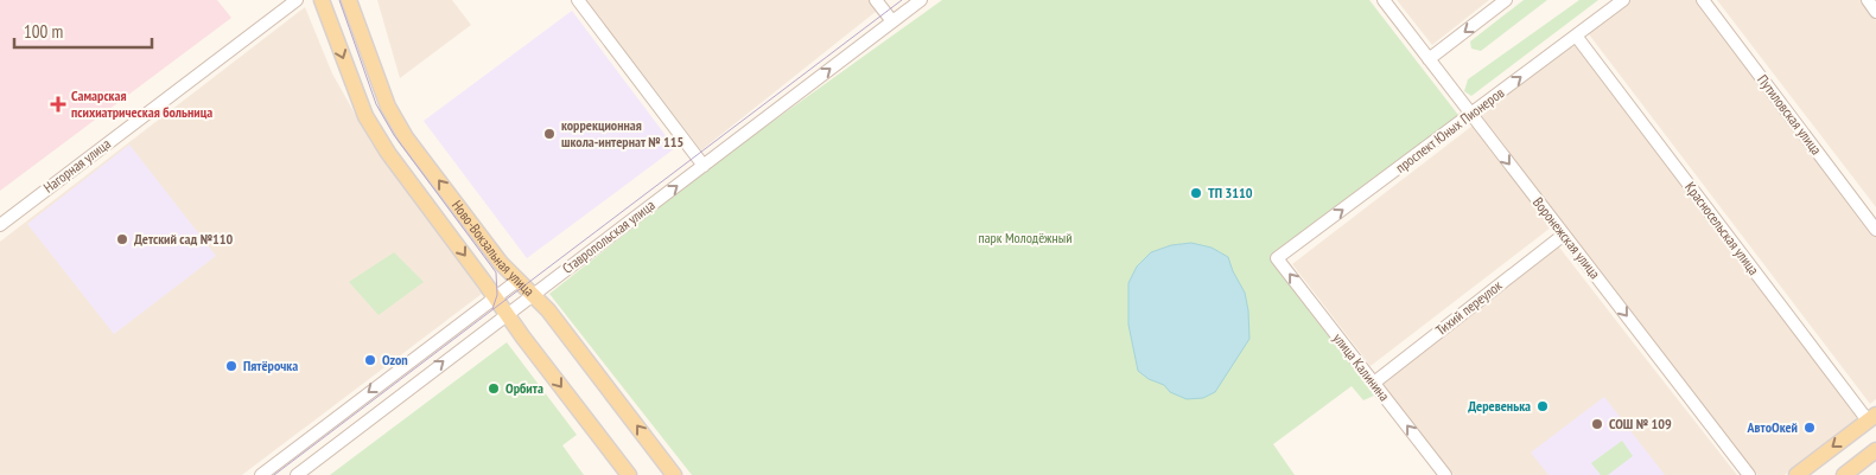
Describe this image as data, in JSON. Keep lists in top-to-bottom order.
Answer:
{
  "streets": {
    "main road": ["Ново-Вокзальная улица"],
    "street": [
      "Путиловская улица",
      "проспект Юных Пионеров",
      "Нагорная улица",
      "Красносельская улица",
      "Ставропольская улица",
      "Воронежская улица",
      "Тихий переулок",
      "улица Калинина"
    ]
  },
  "crossings": [
    ["проспект Юных Пионеров", "Красносельская улица"],
    ["проспект Юных Пионеров", "Воронежская улица"],
    ["проспект Юных Пионеров", "улица Калинина"],
    ["Ставропольская улица", "Ново-Вокзальная улица"],
    ["Воронежская улица", "Тихий переулок"],
    ["Тихий переулок", "улица Калинина"]
  ],
  "one_way": ["проспект Юных Пионеров", "Воронежская улица", "улица Калинина"],
  "parks": ["парк Молодёжный"],
  "places": {
    "health": ["Самарская психиатрическая больница"],
    "other": [
      "коррекционная школа-интернат № 115",
      "ТП 3110",
      "Детский сад №110",
      "Ozon",
      "Пятёрочка",
      "Орбита",
      "Деревенька",
      "СОШ № 109",
      "АвтоОкей"
    ]
  },
  "scale_bar": "100 m"
}
